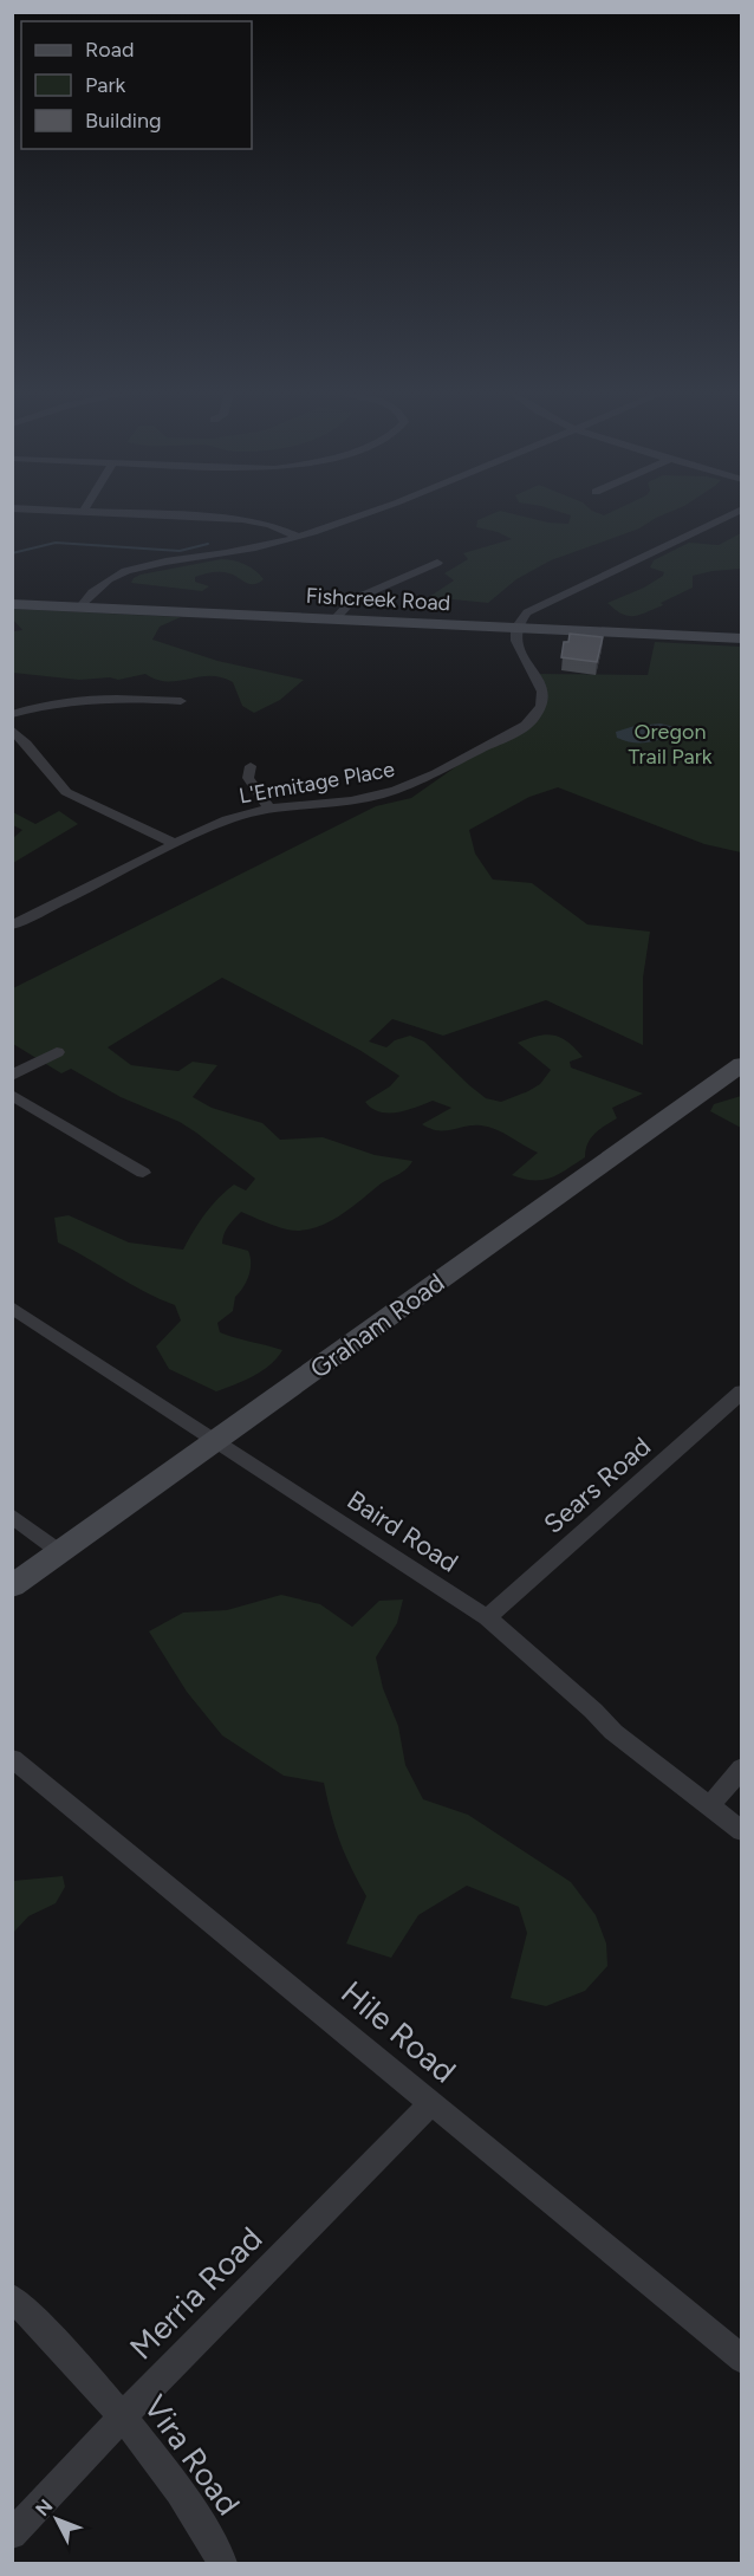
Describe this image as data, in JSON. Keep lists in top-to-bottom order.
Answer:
{
  "streets": {
    "main road": ["Fishcreek Road", "Graham Road"],
    "street": [
      "L'Ermitage Place",
      "Sears Road",
      "Baird Road",
      "Hile Road",
      "Merria Road",
      "Vira Road"
    ]
  },
  "crossings": [
    ["Fishcreek Road", "L'Ermitage Place"],
    ["Graham Road", "Baird Road"],
    ["Sears Road", "Baird Road"],
    ["Hile Road", "Merria Road"],
    ["Merria Road", "Vira Road"]
  ],
  "parks": ["Oregon Trail Park"],
  "legend": ["Road", "Park", "Building"],
  "north": "top left"
}
